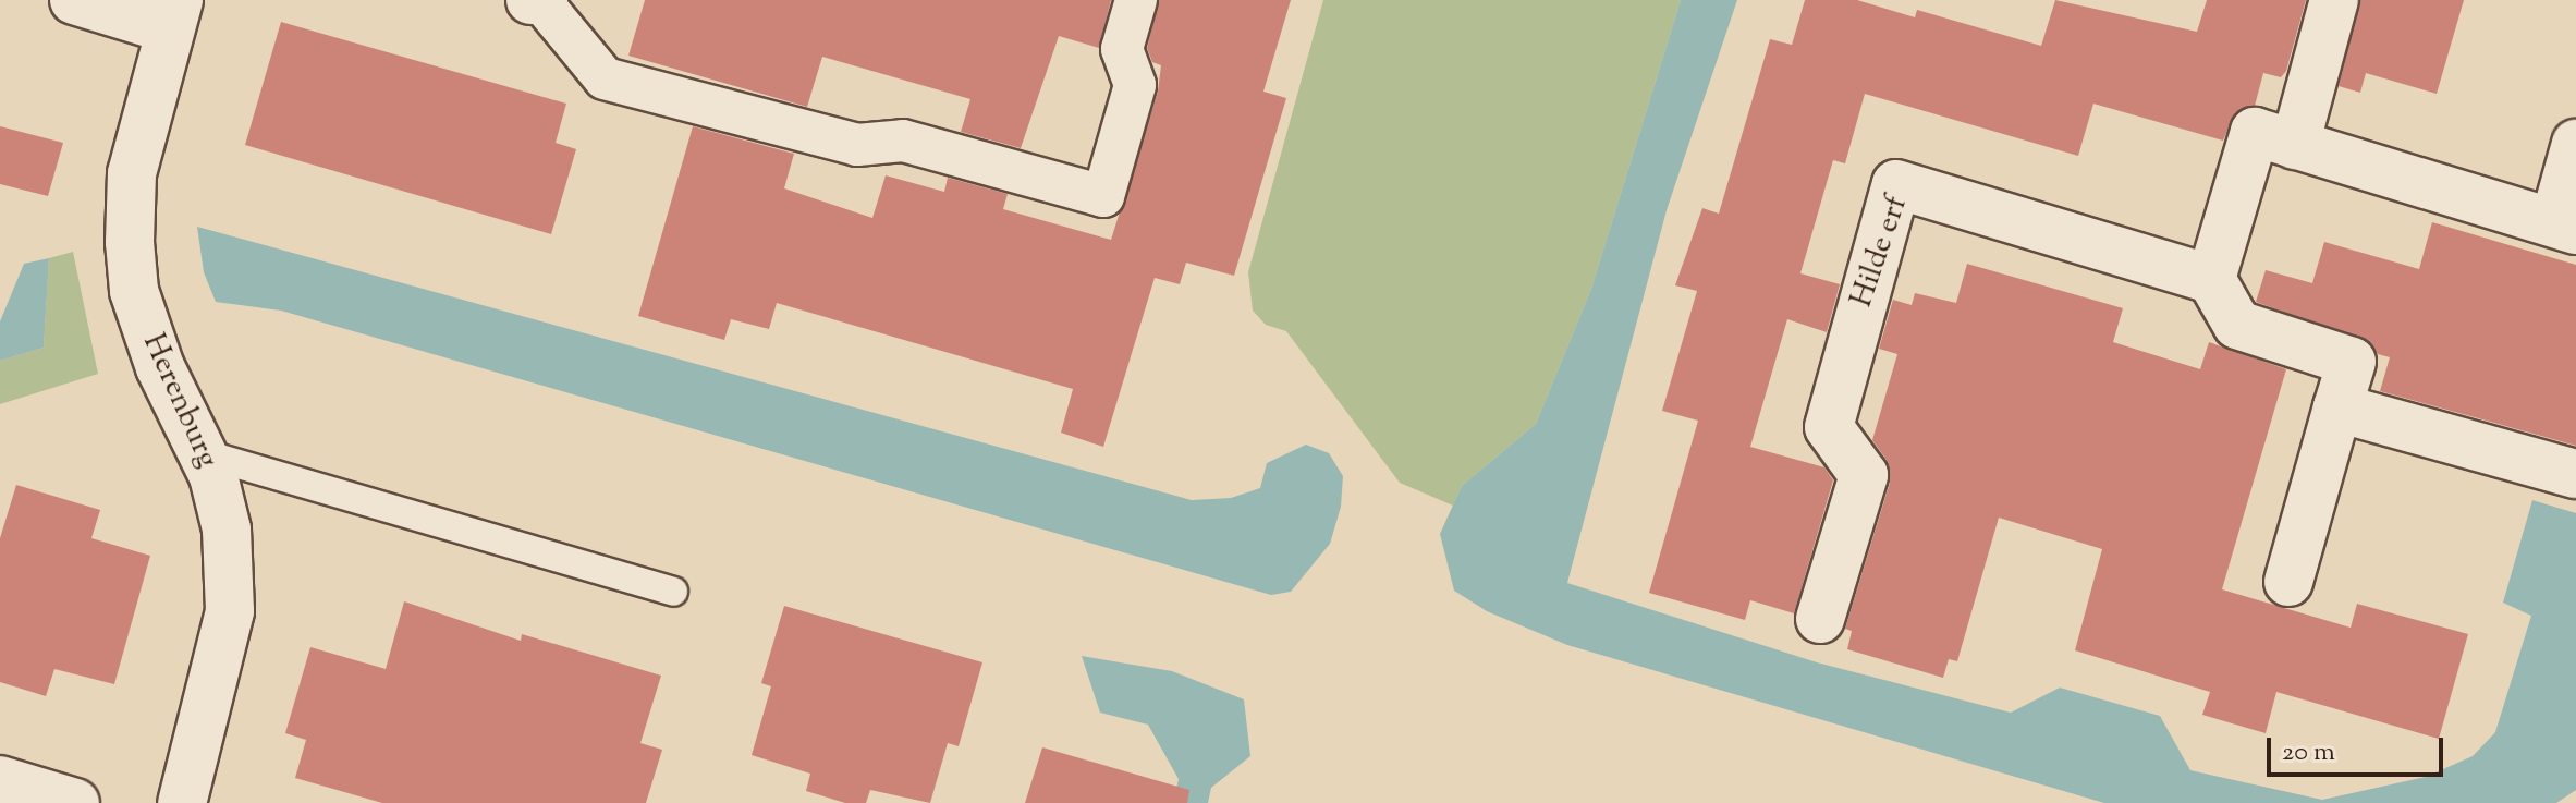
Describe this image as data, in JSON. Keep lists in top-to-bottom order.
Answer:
{
  "streets": {
    "street": ["Hilde erf", "Herenburg"]
  },
  "scale_bar": "20 m"
}
